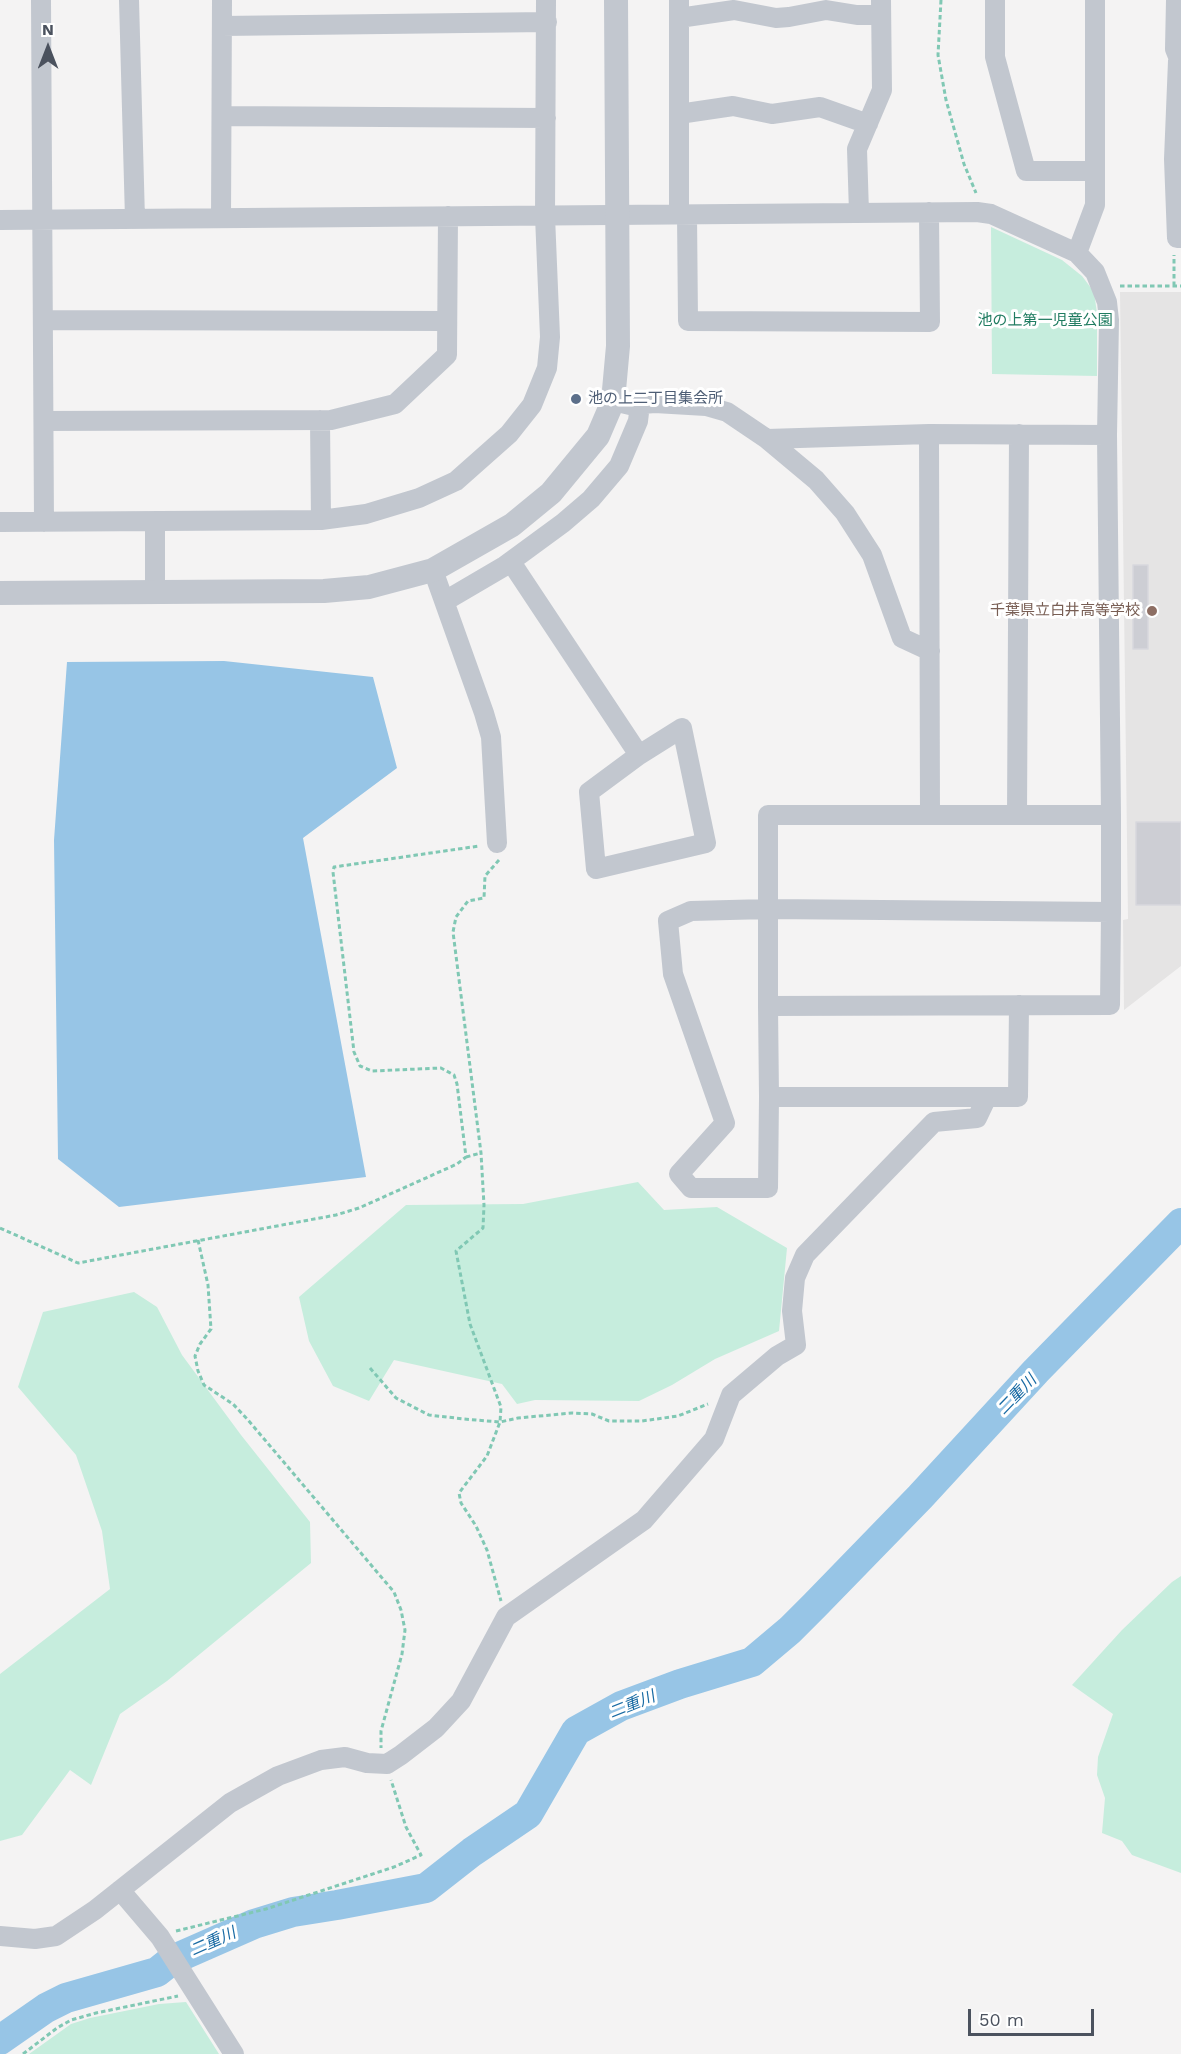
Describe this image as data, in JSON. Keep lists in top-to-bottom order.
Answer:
{
  "water": ["二重川"],
  "parks": ["池の上第一児童公園"],
  "places": ["池の上二丁目集会所", "千葉県立白井高等学校"],
  "scale_bar": "50 m",
  "north": "top"
}
